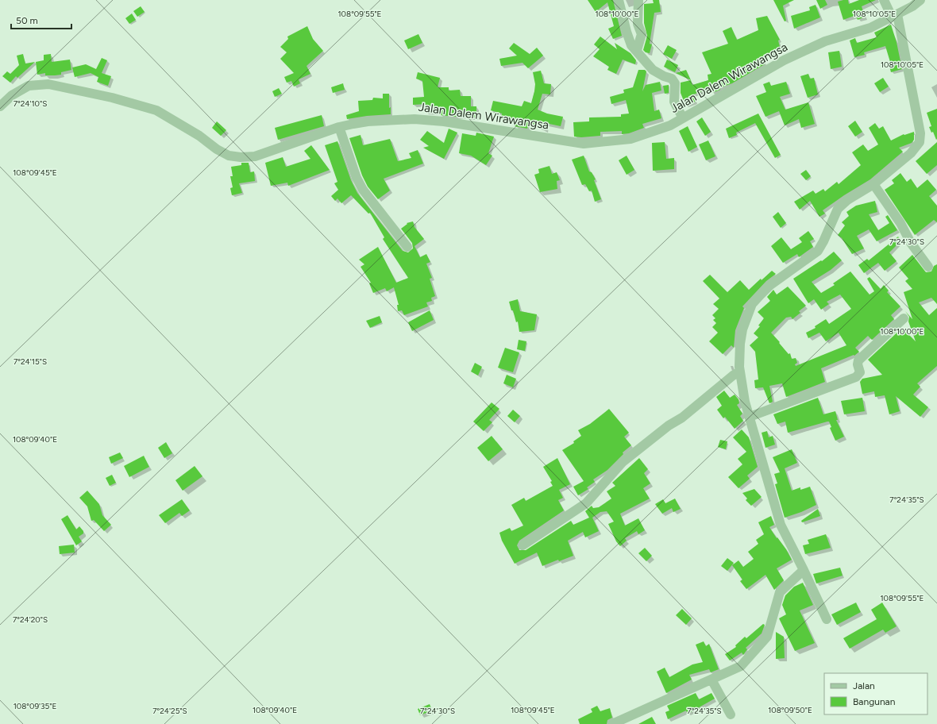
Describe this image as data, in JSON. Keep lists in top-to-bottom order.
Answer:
{
  "streets": {
    "street": ["Jalan Dalem Wirawangsa"]
  },
  "legend": ["Jalan", "Bangunan"],
  "scale_bar": "50 m",
  "coordinates": [
    "108°09'55\"E",
    "108°10'00\"E",
    "108°10'05\"E",
    "7°24'10\"S",
    "108°09'45\"E",
    "7°24'30\"S",
    "7°24'15\"S",
    "108°09'40\"E",
    "7°24'35\"S",
    "7°24'20\"S",
    "108°09'35\"E",
    "108°09'50\"E",
    "7°24'25\"S"
  ]
}
